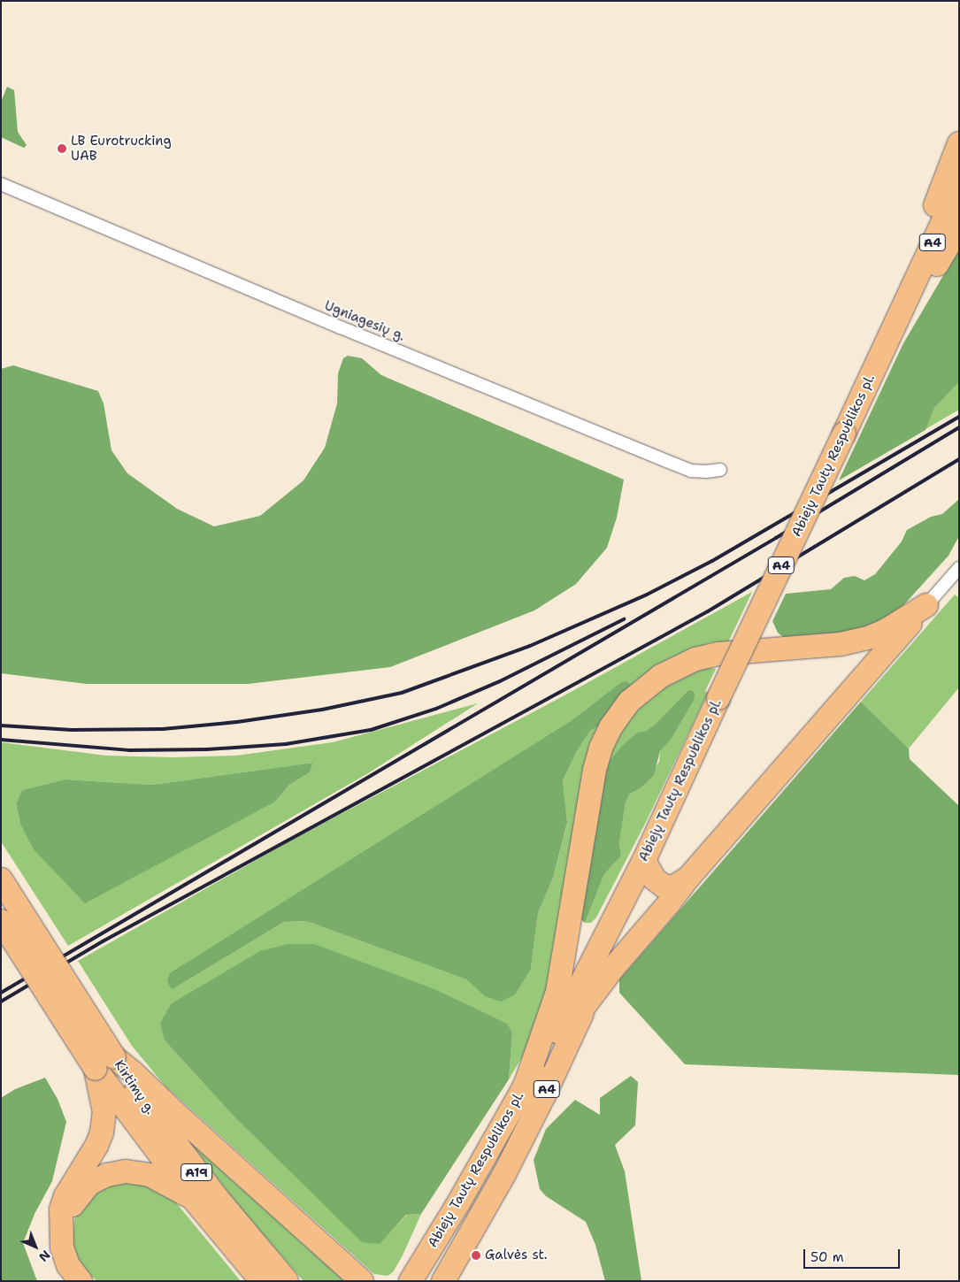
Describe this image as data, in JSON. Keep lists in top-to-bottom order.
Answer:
{
  "streets": {
    "highway": [
      "A4",
      "Abiejų Tautų Respublikos pl.",
      "Kirtimų g.",
      "A19"
    ],
    "street": ["Ugniagesių g."]
  },
  "places": ["LB Eurotrucking UAB", "Galvės st."],
  "scale_bar": "50 m",
  "north": "bottom right"
}
